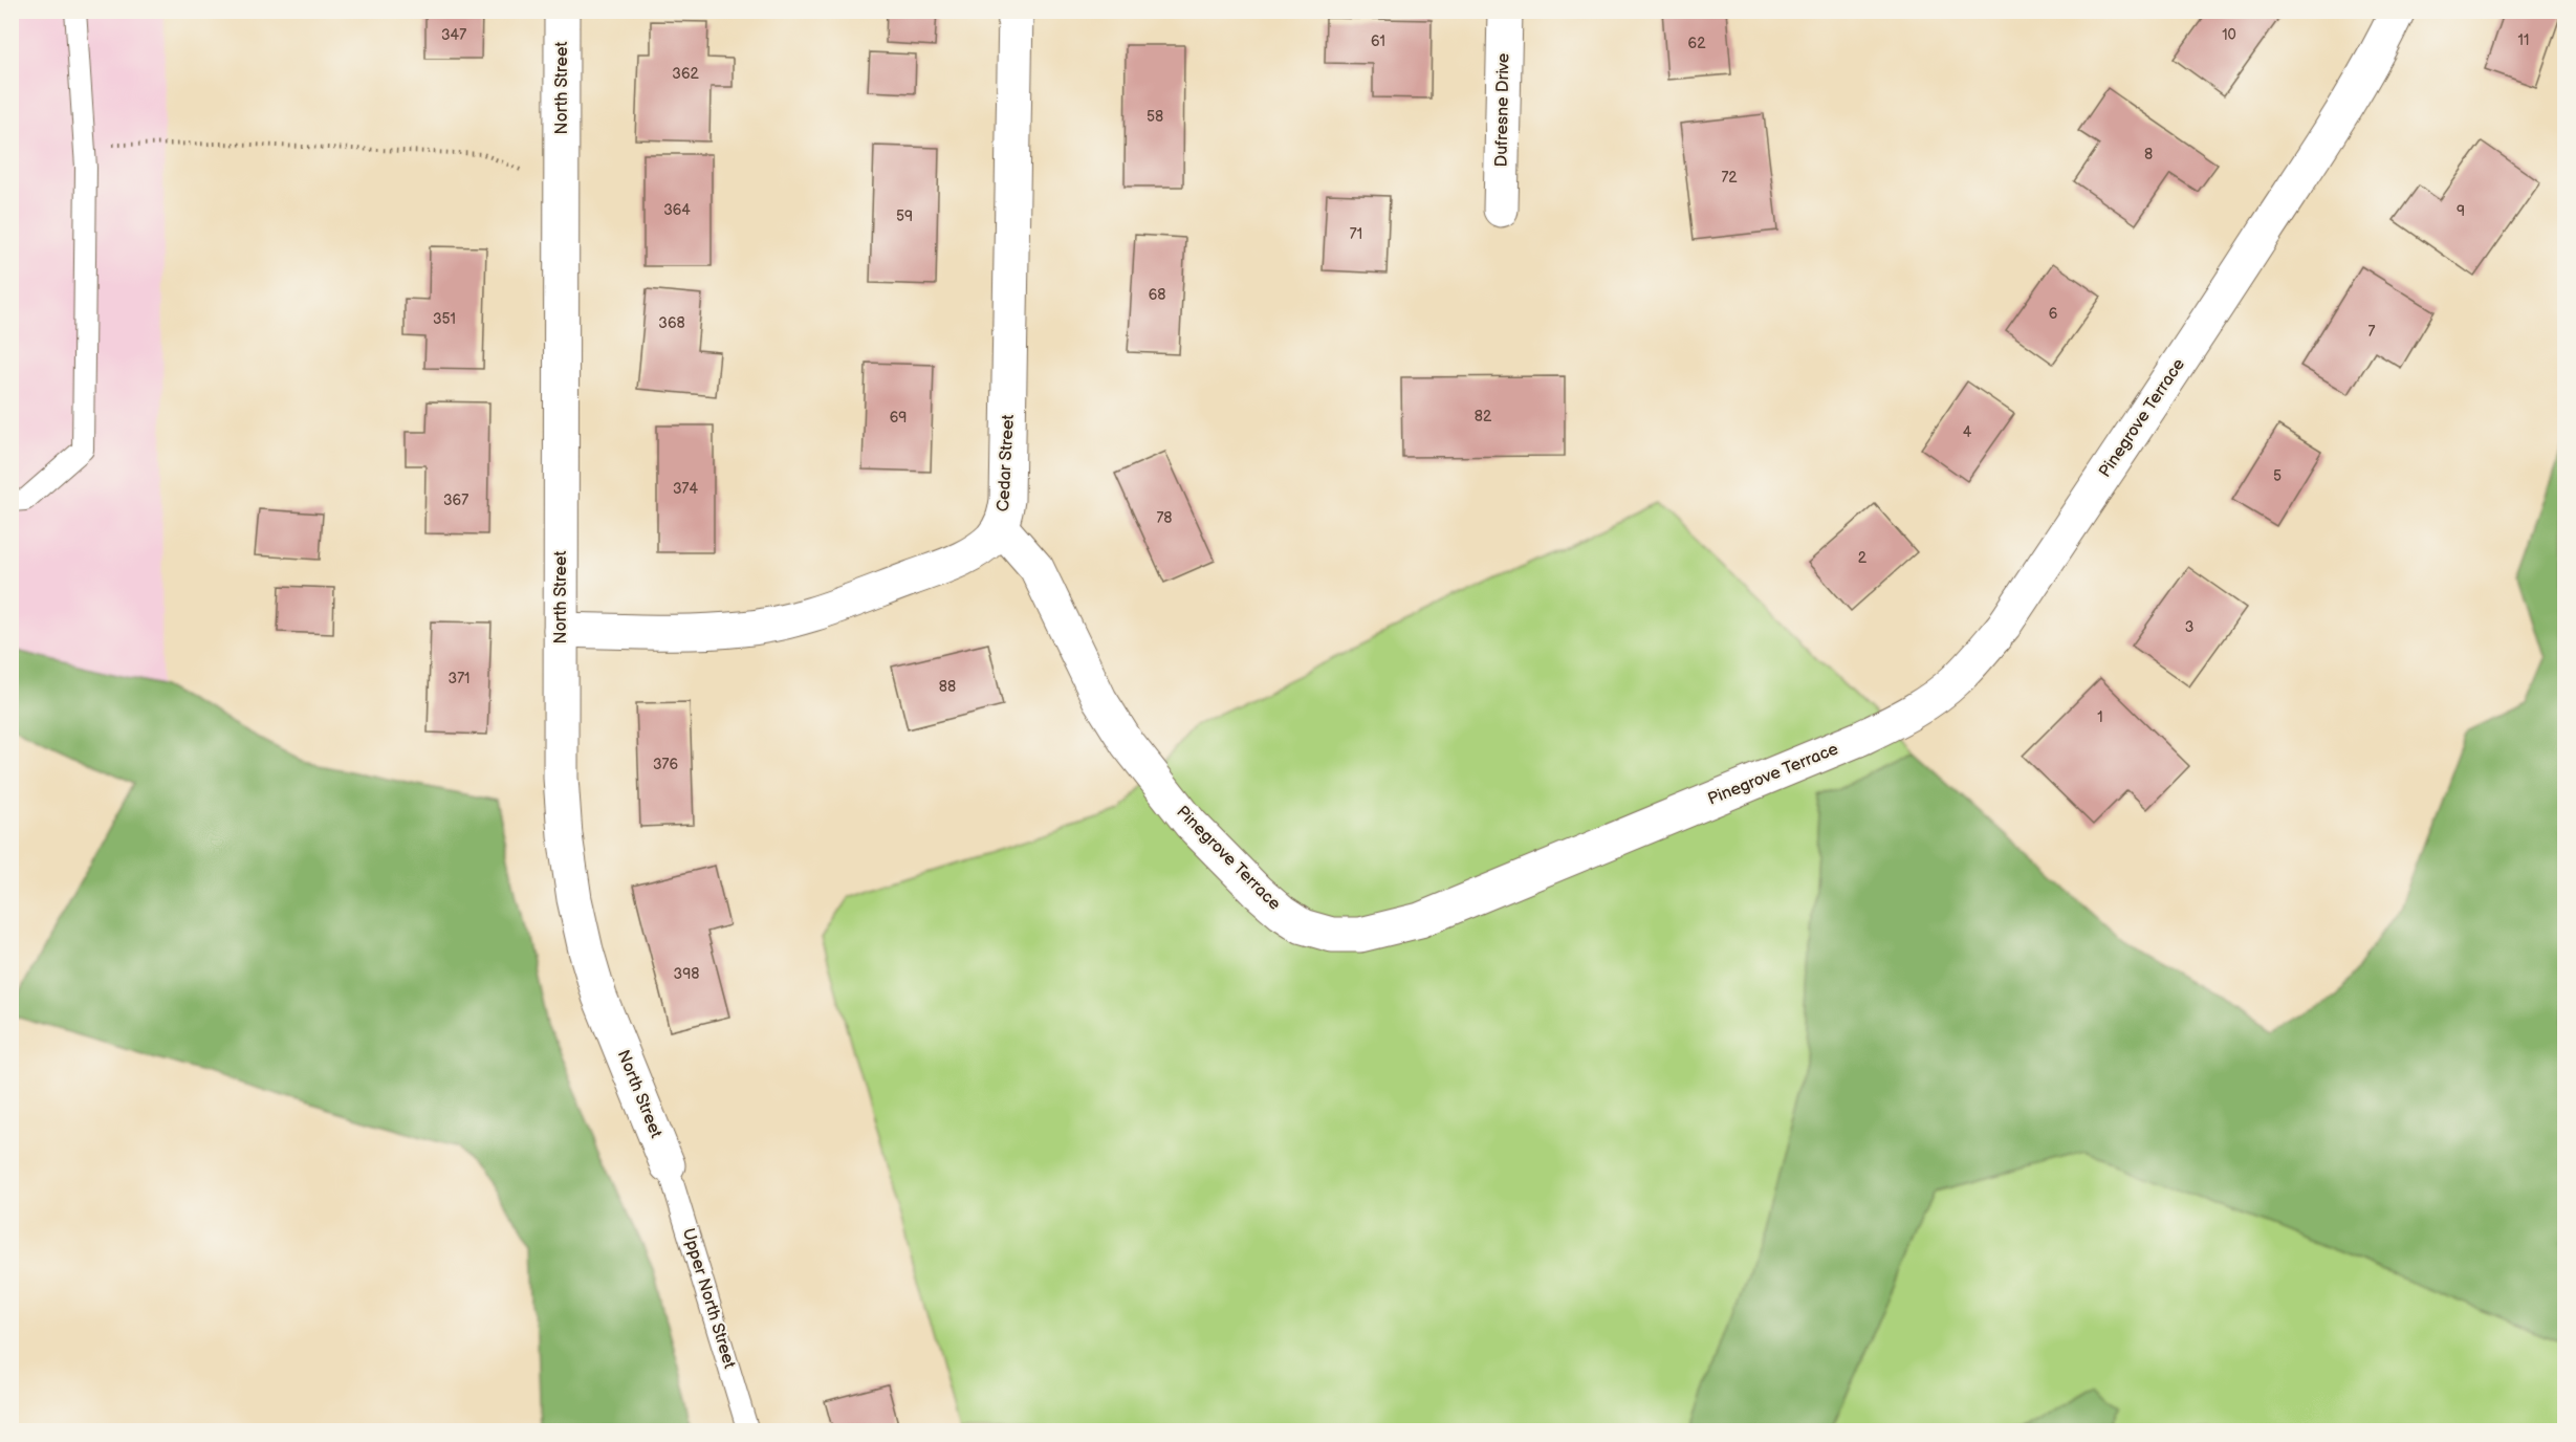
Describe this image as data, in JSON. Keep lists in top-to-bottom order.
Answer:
{
  "streets": {
    "street": [
      "North Street",
      "Dufresne Drive",
      "Pinegrove Terrace",
      "Cedar Street"
    ],
    "lane": ["Upper North Street"]
  },
  "crossings": [
    ["North Street", "Cedar Street"],
    ["North Street", "Upper North Street"],
    ["Pinegrove Terrace", "Cedar Street"]
  ],
  "house_numbers": [
    "347",
    "10",
    "11",
    "61",
    "62",
    "362",
    "58",
    "8",
    "72",
    "364",
    "9",
    "59",
    "71",
    "68",
    "6",
    "351",
    "368",
    "7",
    "82",
    "69",
    "4",
    "5",
    "374",
    "367",
    "78",
    "2",
    "3",
    "371",
    "88",
    "1",
    "376",
    "398"
  ]
}
